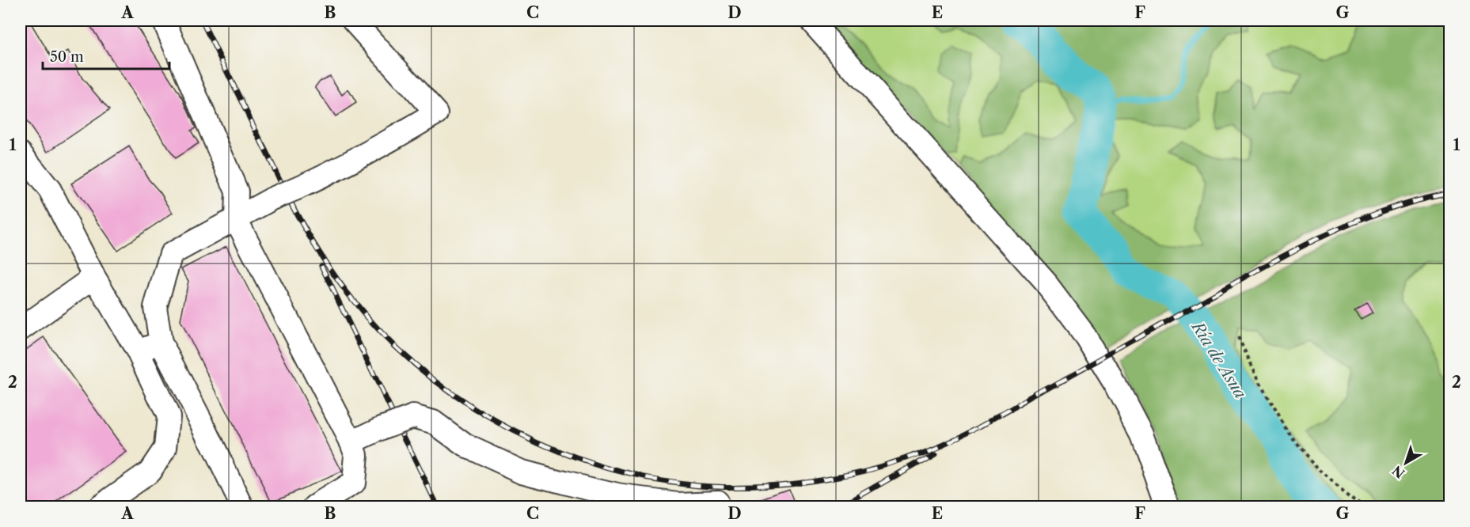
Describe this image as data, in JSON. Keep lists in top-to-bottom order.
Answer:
{
  "water": ["Ría de Asua"],
  "scale_bar": "50 m",
  "north": "bottom left",
  "grid": {
    "columns": [
      "A",
      "B",
      "C",
      "D",
      "E",
      "F",
      "G"
    ],
    "rows": ["1", "2"]
  }
}
